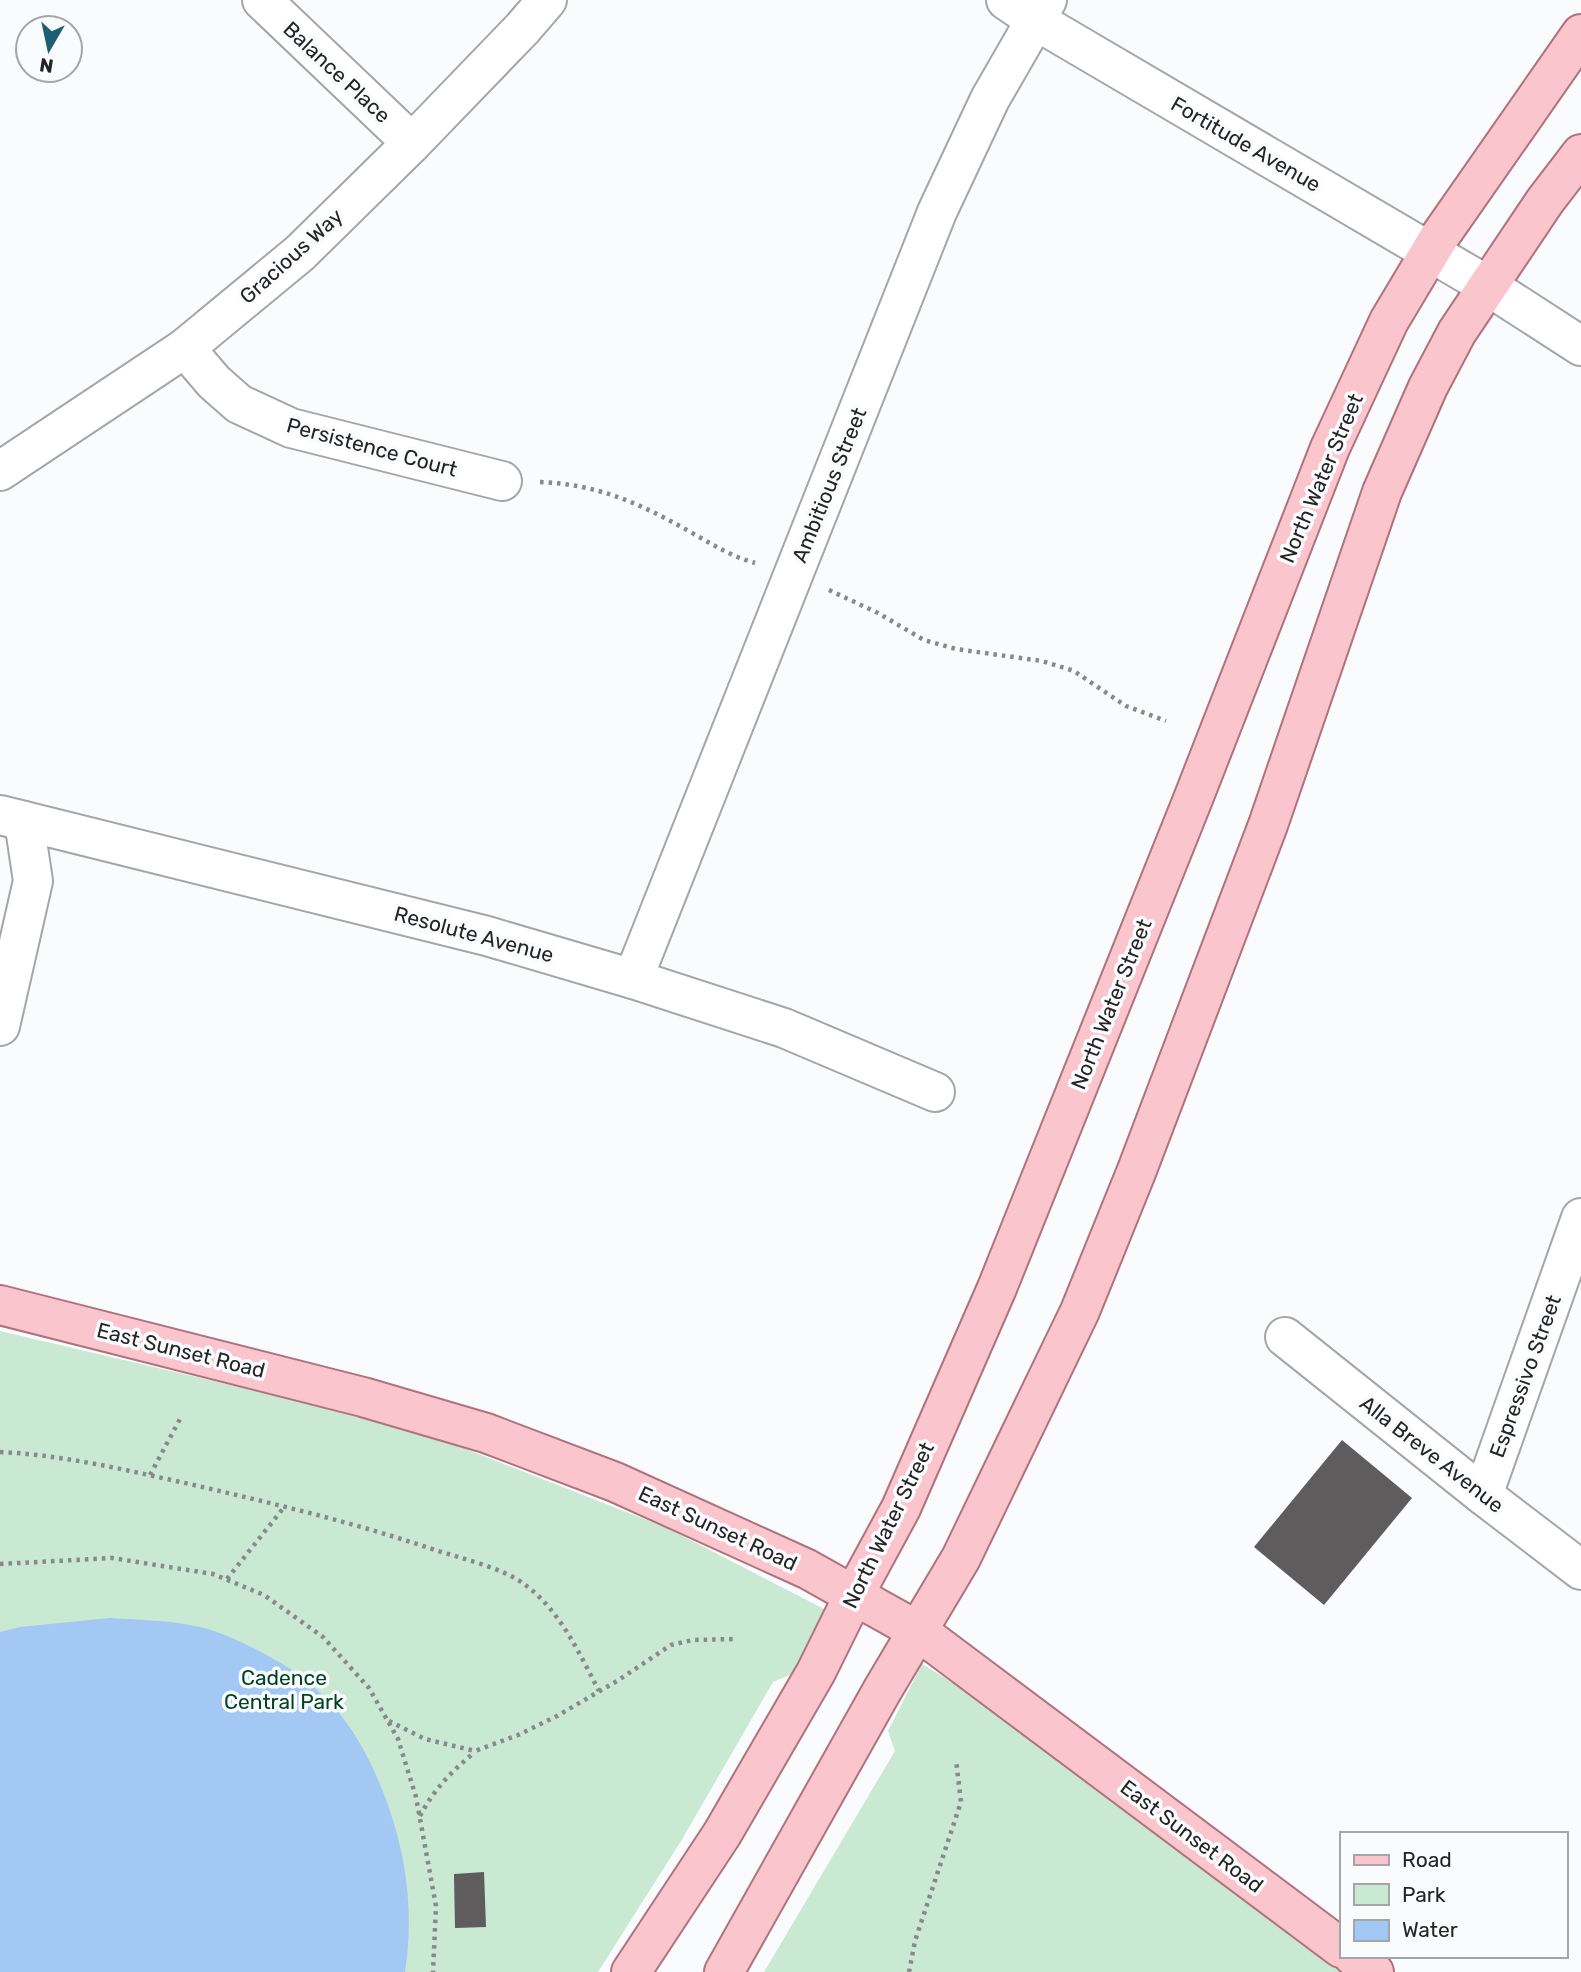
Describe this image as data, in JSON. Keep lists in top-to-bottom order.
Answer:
{
  "streets": {
    "main road": ["North Water Street", "East Sunset Road"],
    "street": [
      "Balance Place",
      "Fortitude Avenue",
      "Gracious Way",
      "Persistence Court",
      "Ambitious Street",
      "Resolute Avenue",
      "Espressivo Street",
      "Alla Breve Avenue"
    ]
  },
  "crossings": [
    ["Balance Place", "Gracious Way"],
    ["Fortitude Avenue", "North Water Street"],
    ["Fortitude Avenue", "Ambitious Street"],
    ["Gracious Way", "Persistence Court"],
    ["North Water Street", "East Sunset Road"],
    ["Ambitious Street", "Resolute Avenue"],
    ["Espressivo Street", "Alla Breve Avenue"]
  ],
  "parks": ["Cadence Central Park"],
  "legend": ["Road", "Park", "Water"],
  "north": "bottom"
}
